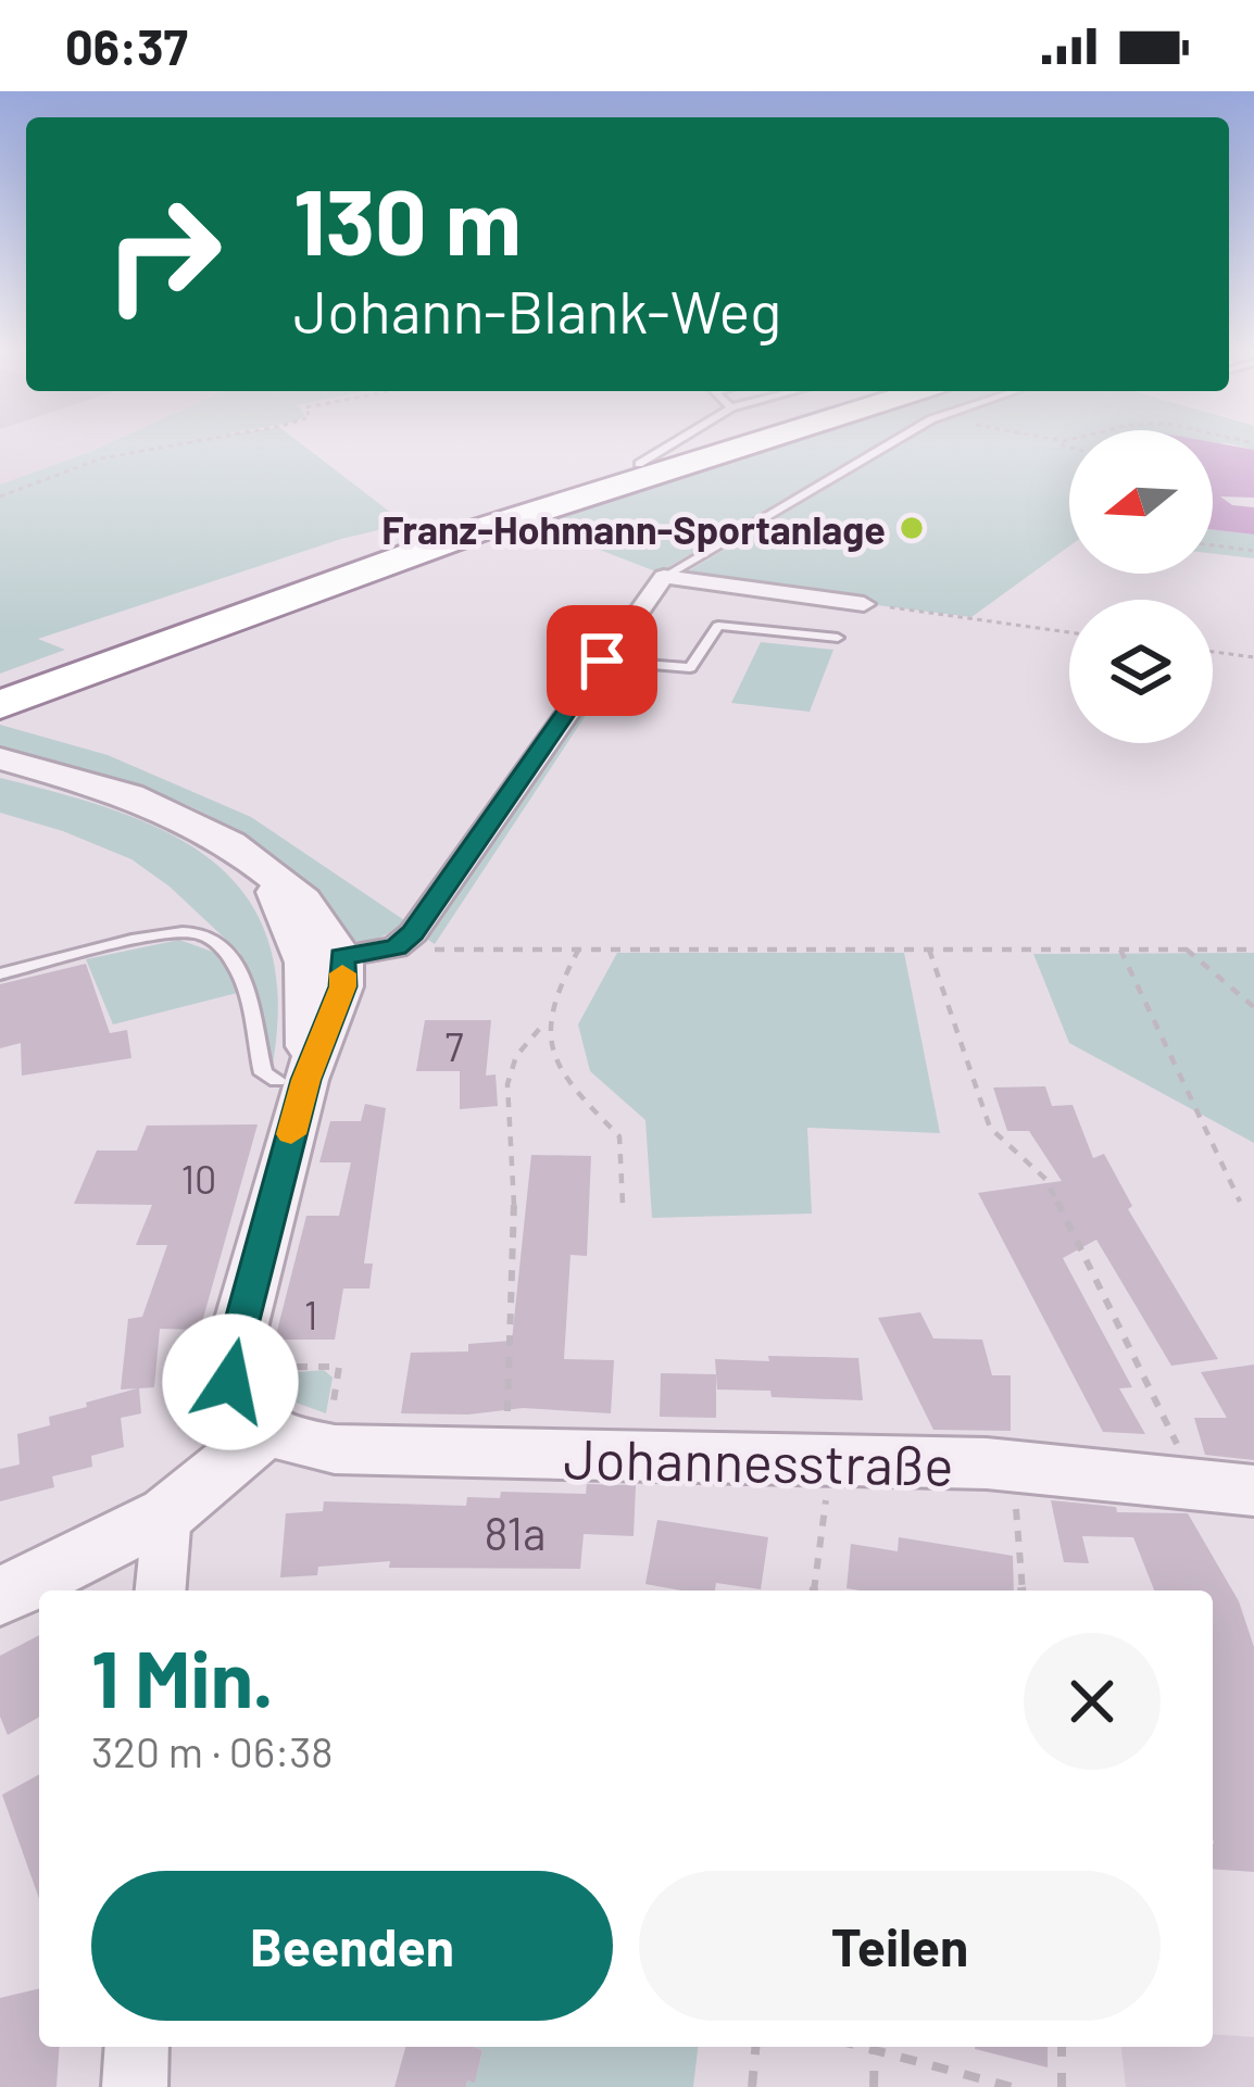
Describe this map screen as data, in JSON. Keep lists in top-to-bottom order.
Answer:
{
  "streets": {
    "street": ["Johannesstraße"]
  },
  "places": ["Franz-Hohmann-Sportanlage"],
  "house_numbers": [
    "7",
    "10",
    "1",
    "81a"
  ],
  "north": "left",
  "page": {
    "status": "06:37",
    "turn": ["130 m", "Johann-Blank-Weg"],
    "heading": ["1 Min.", "320 m · 06:38"],
    "buttons": ["Beenden", "Teilen"]
  }
}
